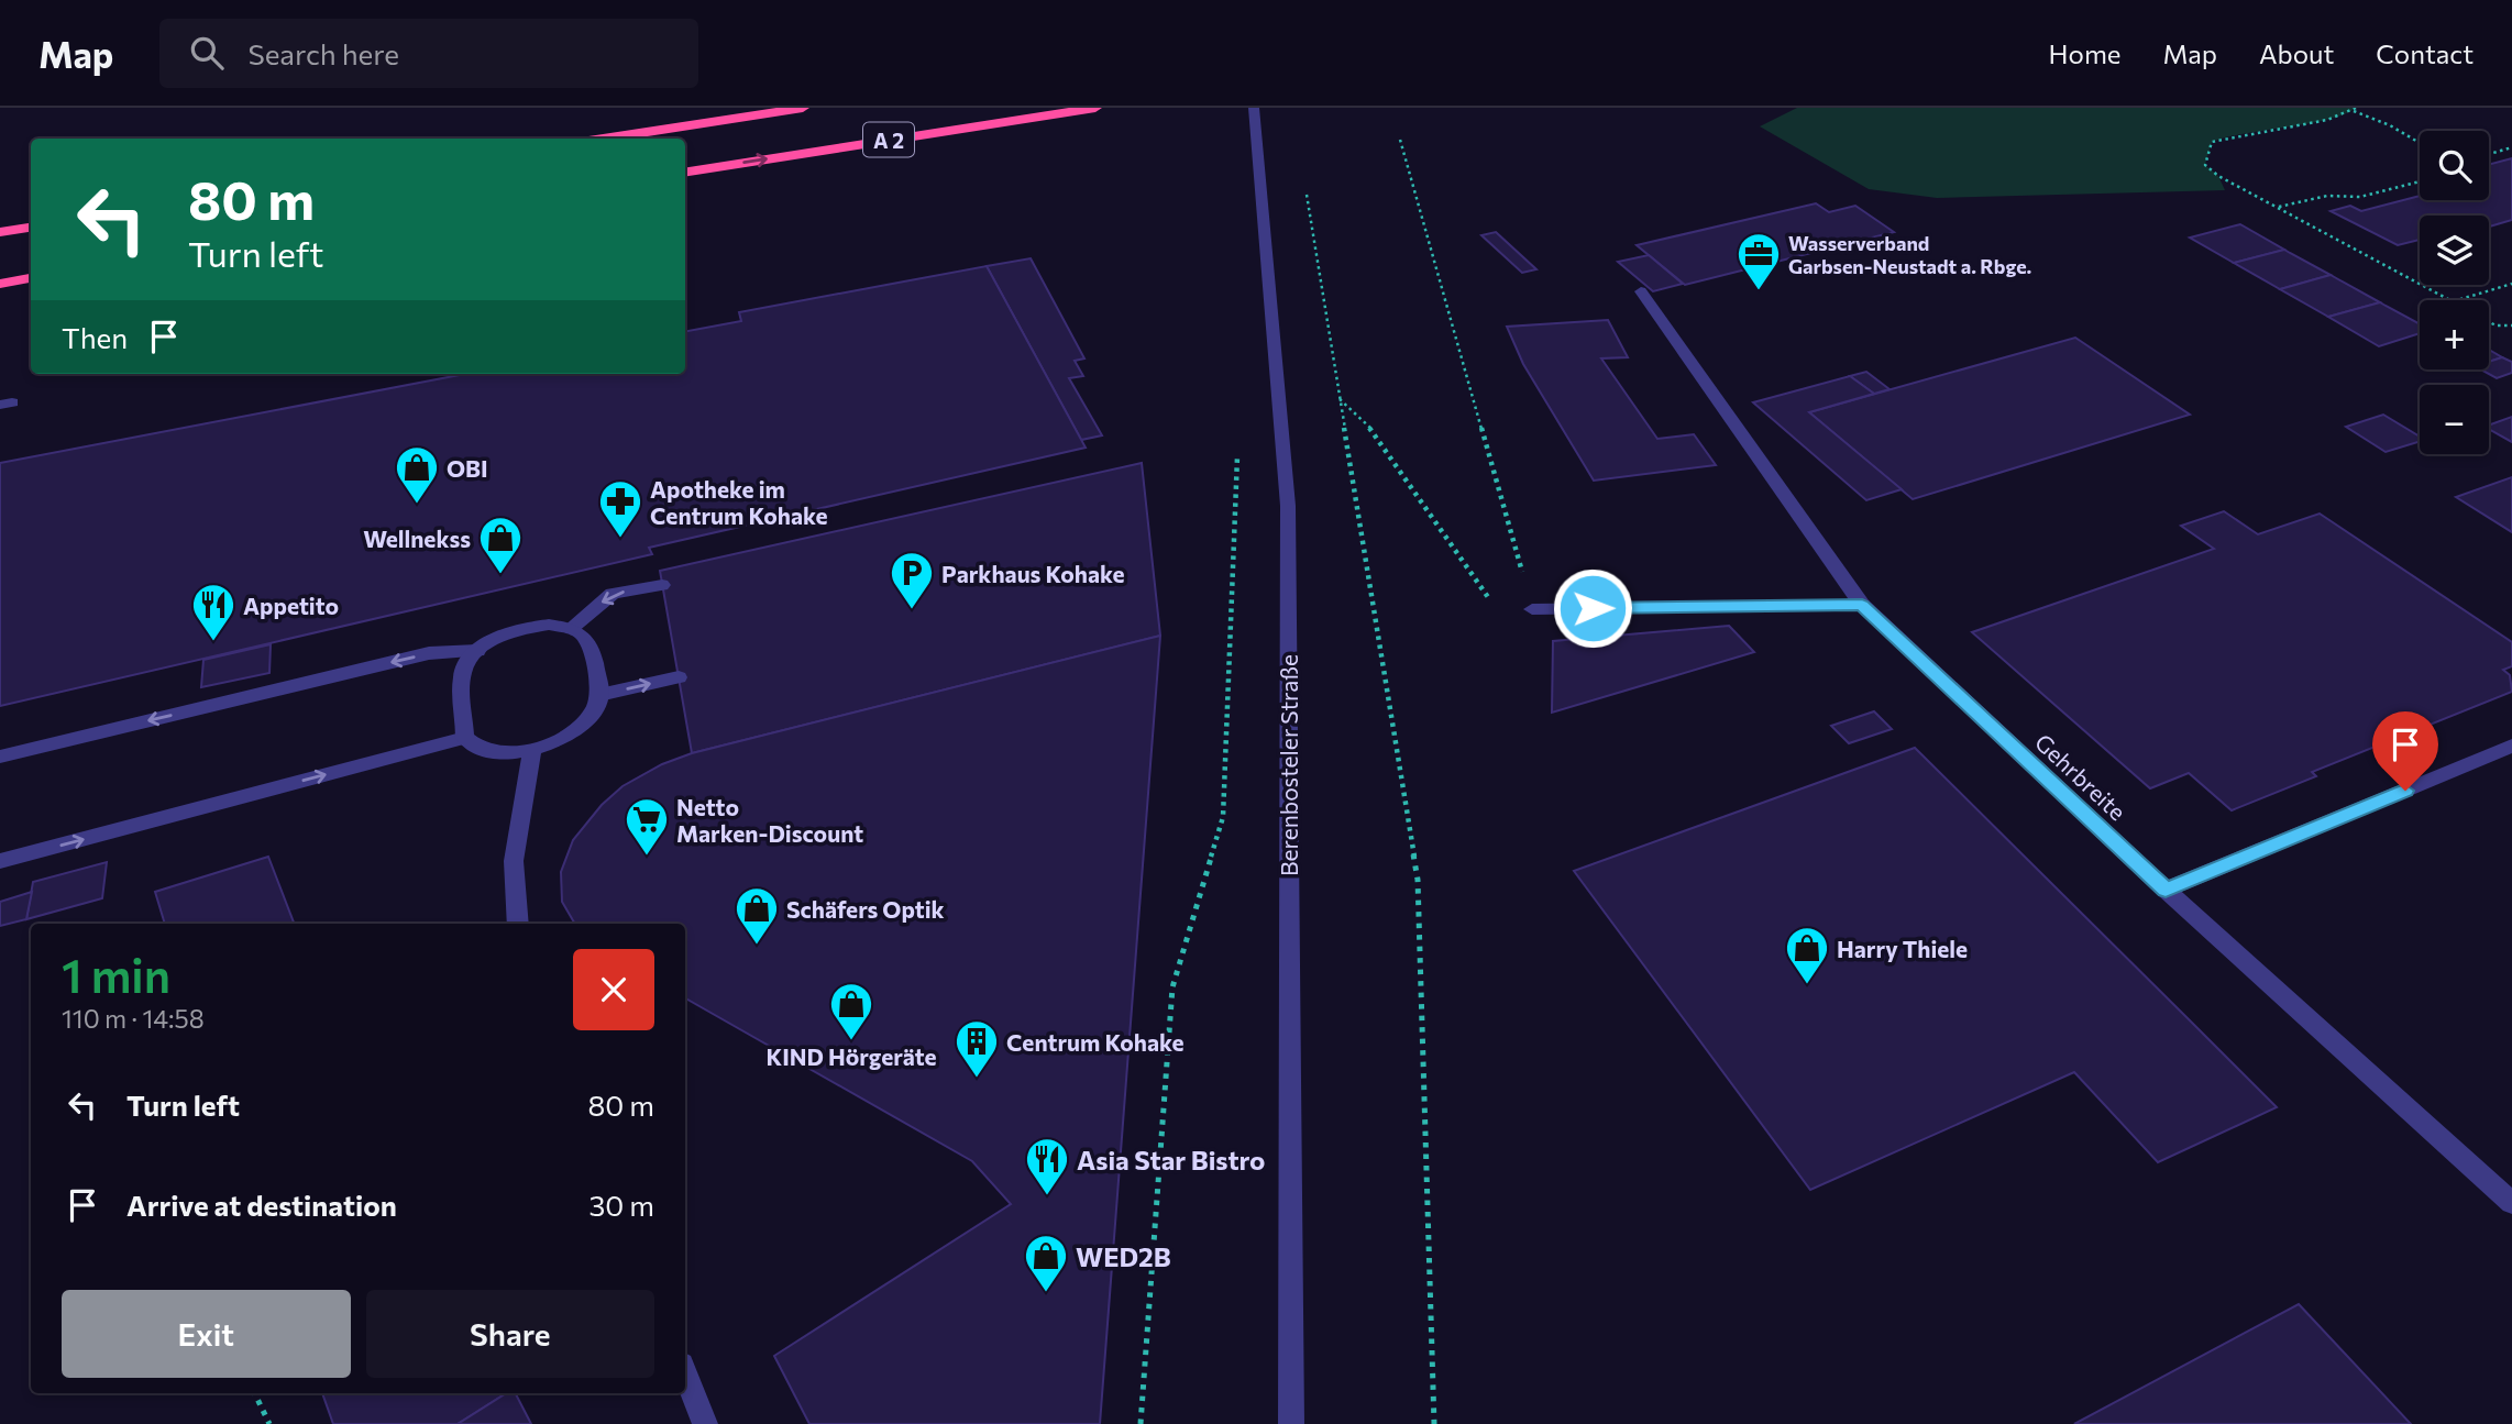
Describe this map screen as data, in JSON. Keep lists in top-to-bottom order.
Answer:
{
  "streets": {
    "highway": ["A 2"],
    "street": ["Berenbosteler Straße", "Gehrbreite"]
  },
  "places": {
    "office": ["Wasserverband Garbsen-Neustadt a. Rbge."],
    "shop": [
      "OBI",
      "Wellnekss",
      "Schäfers Optik",
      "Harry Thiele",
      "KIND Hörgeräte",
      "WED2B"
    ],
    "pharmacy": ["Apotheke im Centrum Kohake"],
    "parking": ["Parkhaus Kohake"],
    "restaurant": ["Appetito", "Asia Star Bistro"],
    "supermarket": ["Netto Marken-Discount"],
    "building": ["Centrum Kohake"]
  },
  "page": {
    "header": "Map",
    "search": "Search here",
    "nav": [
      "Home",
      "Map",
      "About",
      "Contact"
    ],
    "map_buttons": ["+", "−"],
    "turn": ["80 m", "Turn left"],
    "then": "Then",
    "heading": ["1 min", "110 m · 14:58"],
    "list": [
      {
        "name": "Turn left",
        "value": "80 m"
      },
      {
        "name": "Arrive at destination",
        "value": "30 m"
      }
    ],
    "buttons": ["Exit", "Share"]
  }
}
